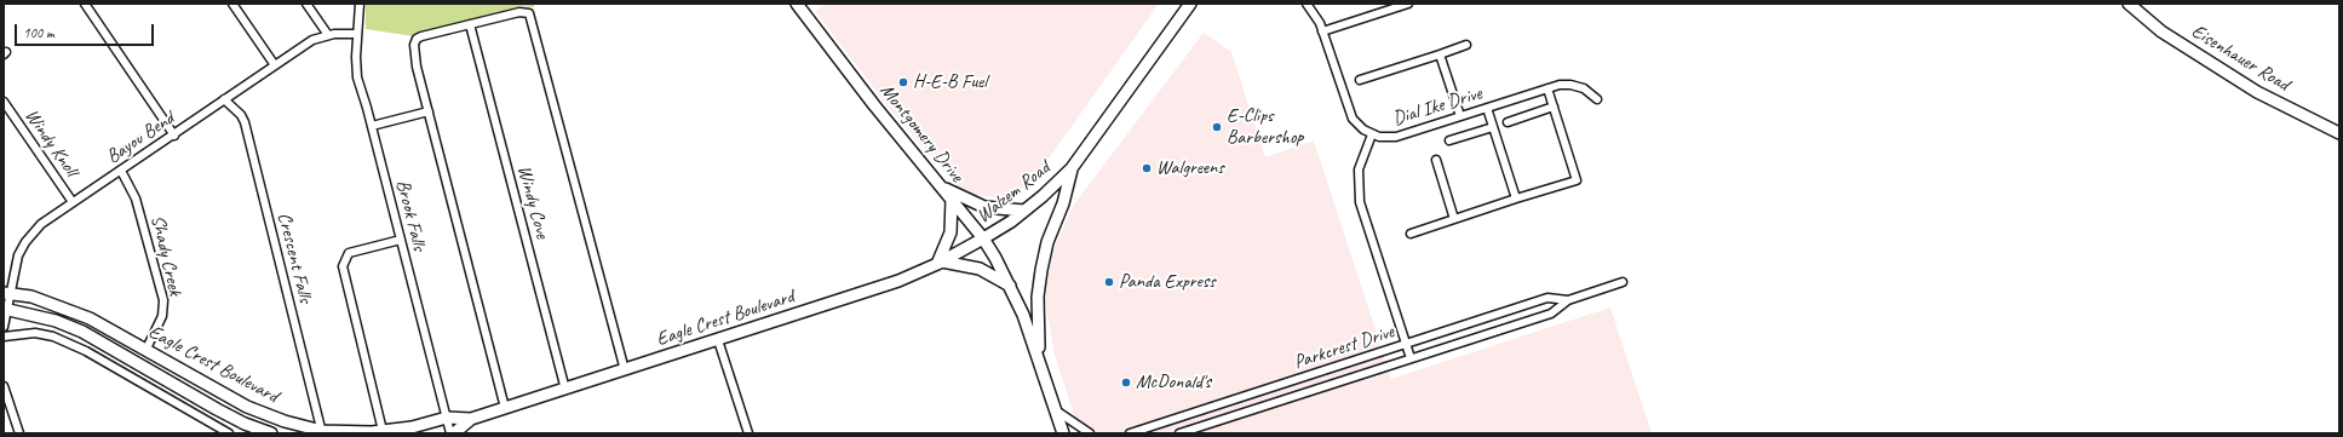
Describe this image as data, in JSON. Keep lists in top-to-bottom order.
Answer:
{
  "streets": {
    "main road": [
      "Eisenhauer Road",
      "Montgomery Drive",
      "Walzem Road",
      "Eagle Crest Boulevard"
    ],
    "street": [
      "Dial Ike Drive",
      "Bayou Bend",
      "Windy Knoll",
      "Windy Cove",
      "Brook Falls",
      "Shady Creek",
      "Crescent Falls",
      "Parkcrest Drive"
    ]
  },
  "crossings": [
    ["Montgomery Drive", "Walzem Road"],
    ["Montgomery Drive", "Eagle Crest Boulevard"],
    ["Bayou Bend", "Windy Knoll"],
    ["Bayou Bend", "Brook Falls"],
    ["Bayou Bend", "Shady Creek"],
    ["Bayou Bend", "Crescent Falls"],
    ["Bayou Bend", "Eagle Crest Boulevard"],
    ["Walzem Road", "Eagle Crest Boulevard"],
    ["Windy Cove", "Eagle Crest Boulevard"],
    ["Brook Falls", "Eagle Crest Boulevard"],
    ["Shady Creek", "Eagle Crest Boulevard"],
    ["Crescent Falls", "Eagle Crest Boulevard"]
  ],
  "places": [
    "H-E-B Fuel",
    "E-Clips Barbershop",
    "Walgreens",
    "Panda Express",
    "McDonald's"
  ],
  "scale_bar": "100 m"
}
